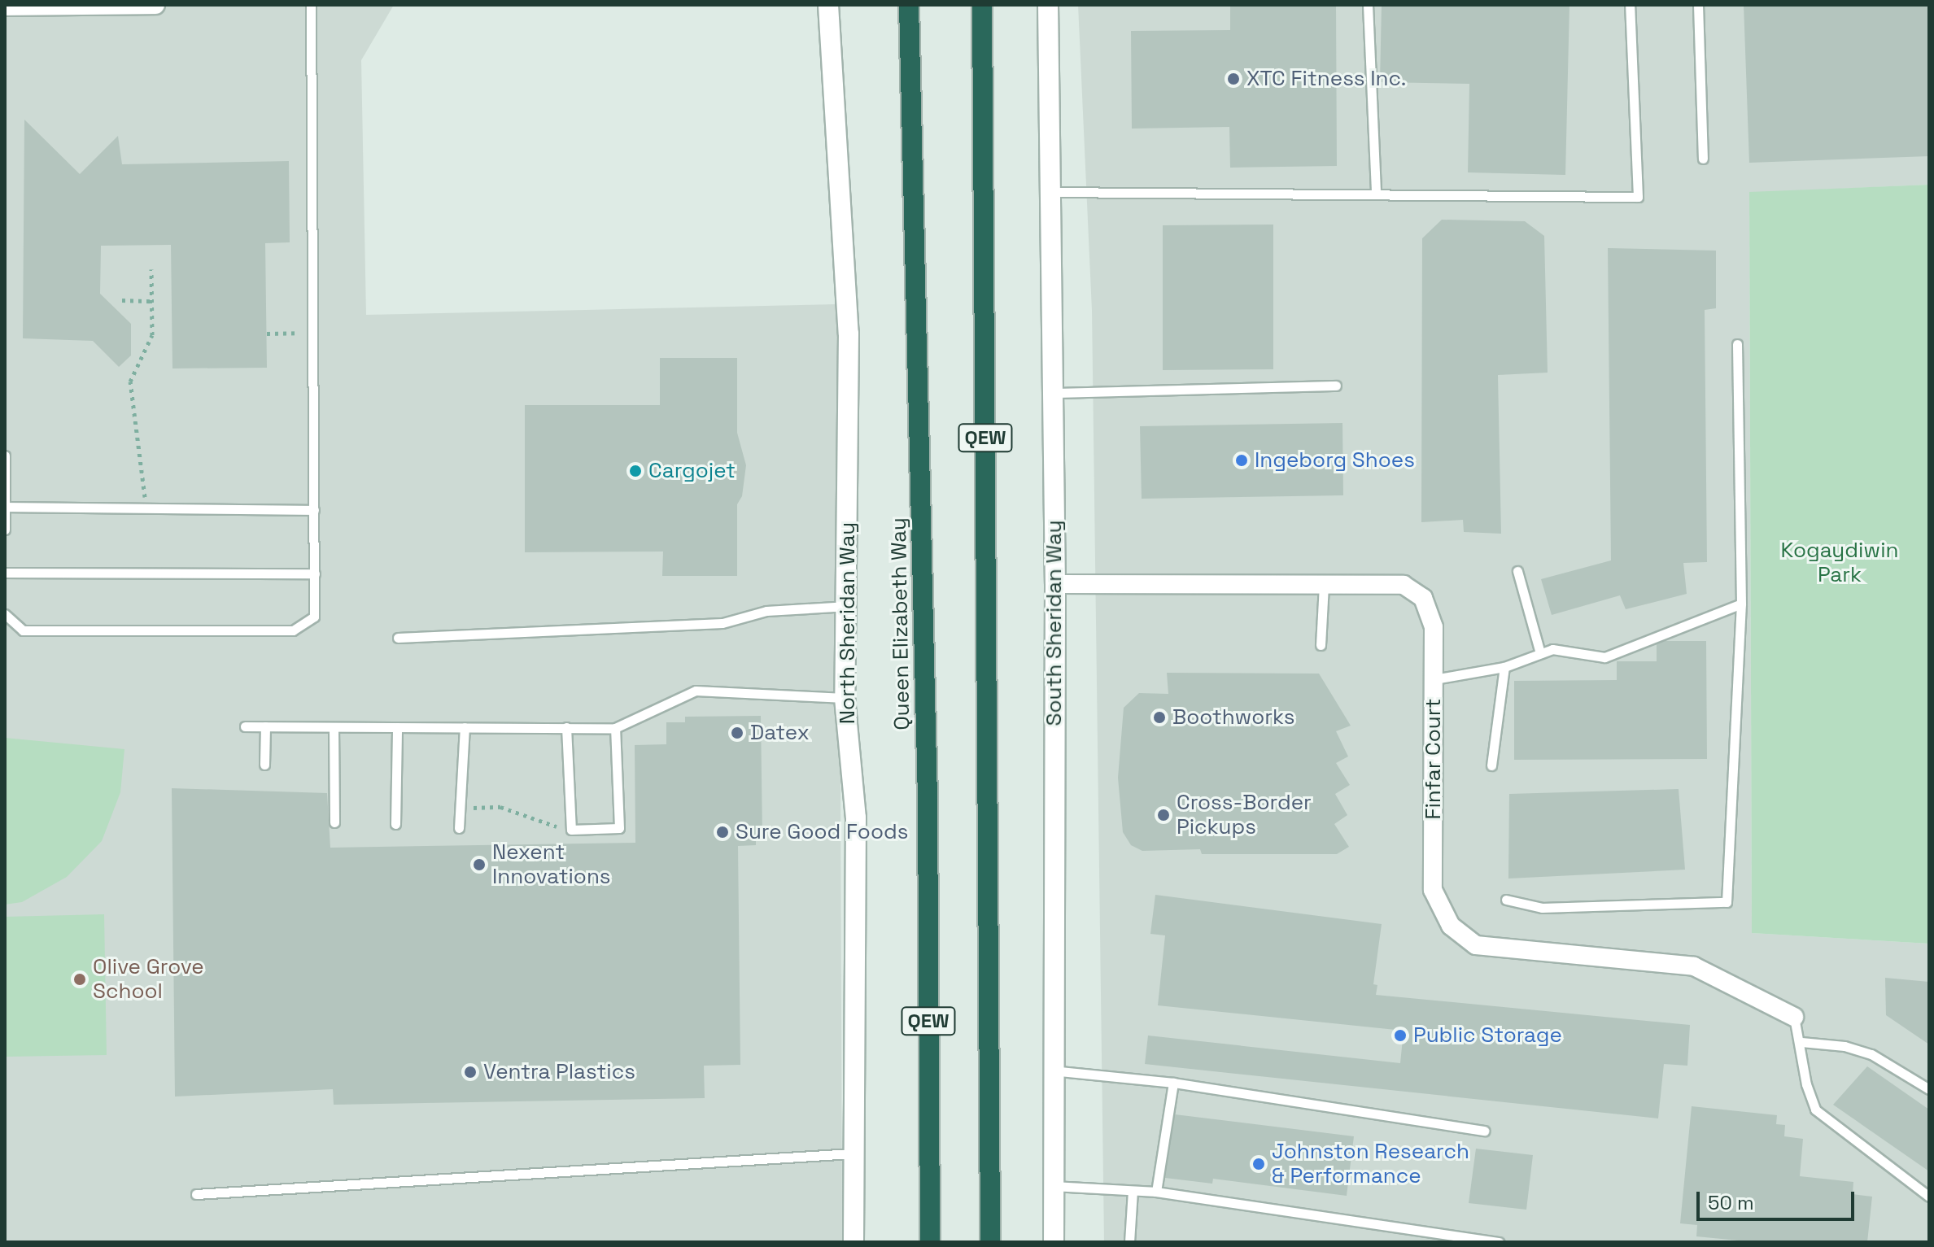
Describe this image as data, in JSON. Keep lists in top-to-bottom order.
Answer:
{
  "streets": {
    "highway": ["QEW", "Queen Elizabeth Way"],
    "street": ["North Sheridan Way", "South Sheridan Way", "Finfar Court"]
  },
  "crossings": [
    ["South Sheridan Way", "Finfar Court"]
  ],
  "parks": ["Kogaydiwin Park"],
  "places": [
    "XTC Fitness Inc.",
    "Ingeborg Shoes",
    "Cargojet",
    "Boothworks",
    "Datex",
    "Cross-Border Pickups",
    "Sure Good Foods",
    "Nexent Innovations",
    "Olive Grove School",
    "Public Storage",
    "Ventra Plastics",
    "Johnston Research & Performance"
  ],
  "scale_bar": "50 m"
}
